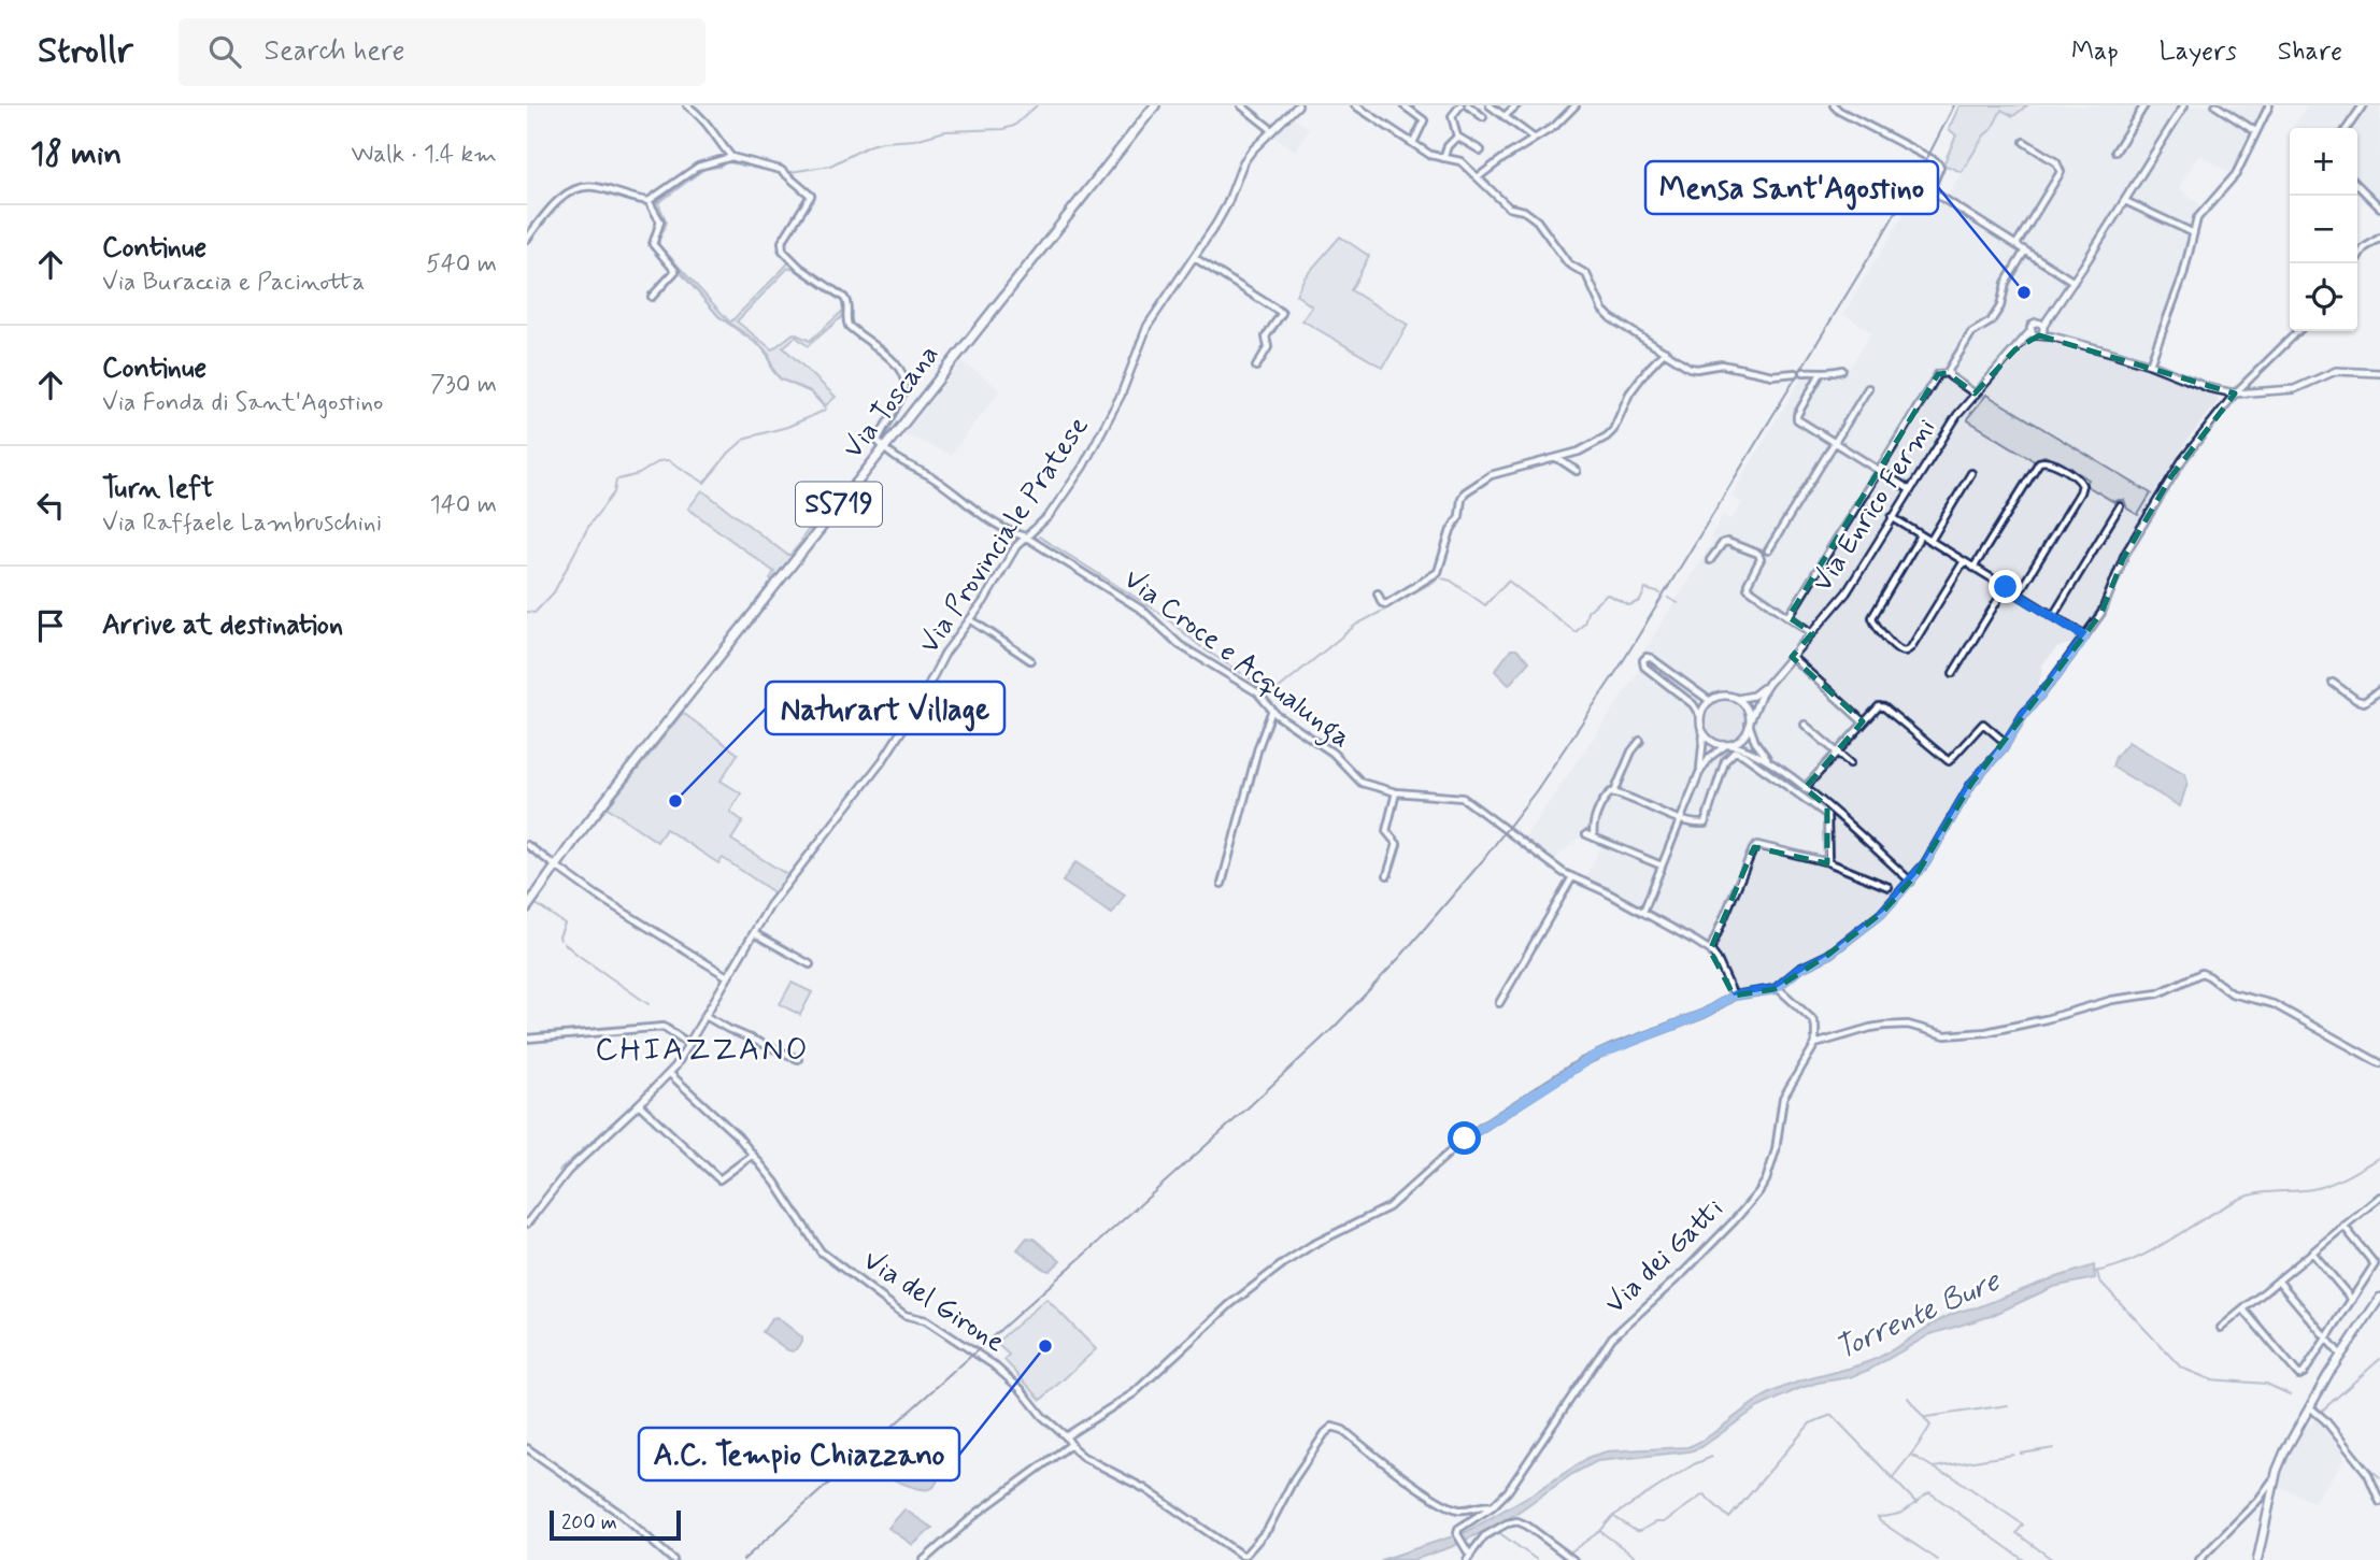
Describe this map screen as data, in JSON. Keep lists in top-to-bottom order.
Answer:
{
  "streets": {
    "main road": ["Via Toscana", "SS719"],
    "street": [
      "Via Enrico Fermi",
      "Via Provinciale Pratese",
      "Via Croce e Acqualunga",
      "Via dei Gatti",
      "Via del Girone"
    ]
  },
  "crossings": [
    ["Via Toscana", "Via Croce e Acqualunga"],
    ["Via Provinciale Pratese", "Via Croce e Acqualunga"],
    ["Via Provinciale Pratese", "Via del Girone"],
    ["Via dei Gatti", "Via del Girone"]
  ],
  "districts": ["CHIAZZANO"],
  "water": ["Torrente Bure"],
  "places": ["Mensa Sant'Agostino", "Naturart Village", "A.C. Tempio Chiazzano"],
  "scale_bar": "200 m",
  "page": {
    "header": "Strollr",
    "search": "Search here",
    "nav": ["Map", "Layers", "Share"],
    "heading": ["18 min", "Walk · 1.4 km"],
    "map_buttons": ["+", "−"],
    "list": [
      ["Continue", "Via Buraccia e Pacinotta", "540 m"],
      ["Continue", "Via Fonda di Sant'Agostino", "730 m"],
      ["Turn left", "Via Raffaele Lambruschini", "140 m"],
      "Arrive at destination"
    ],
    "scale": "200 m"
  }
}
